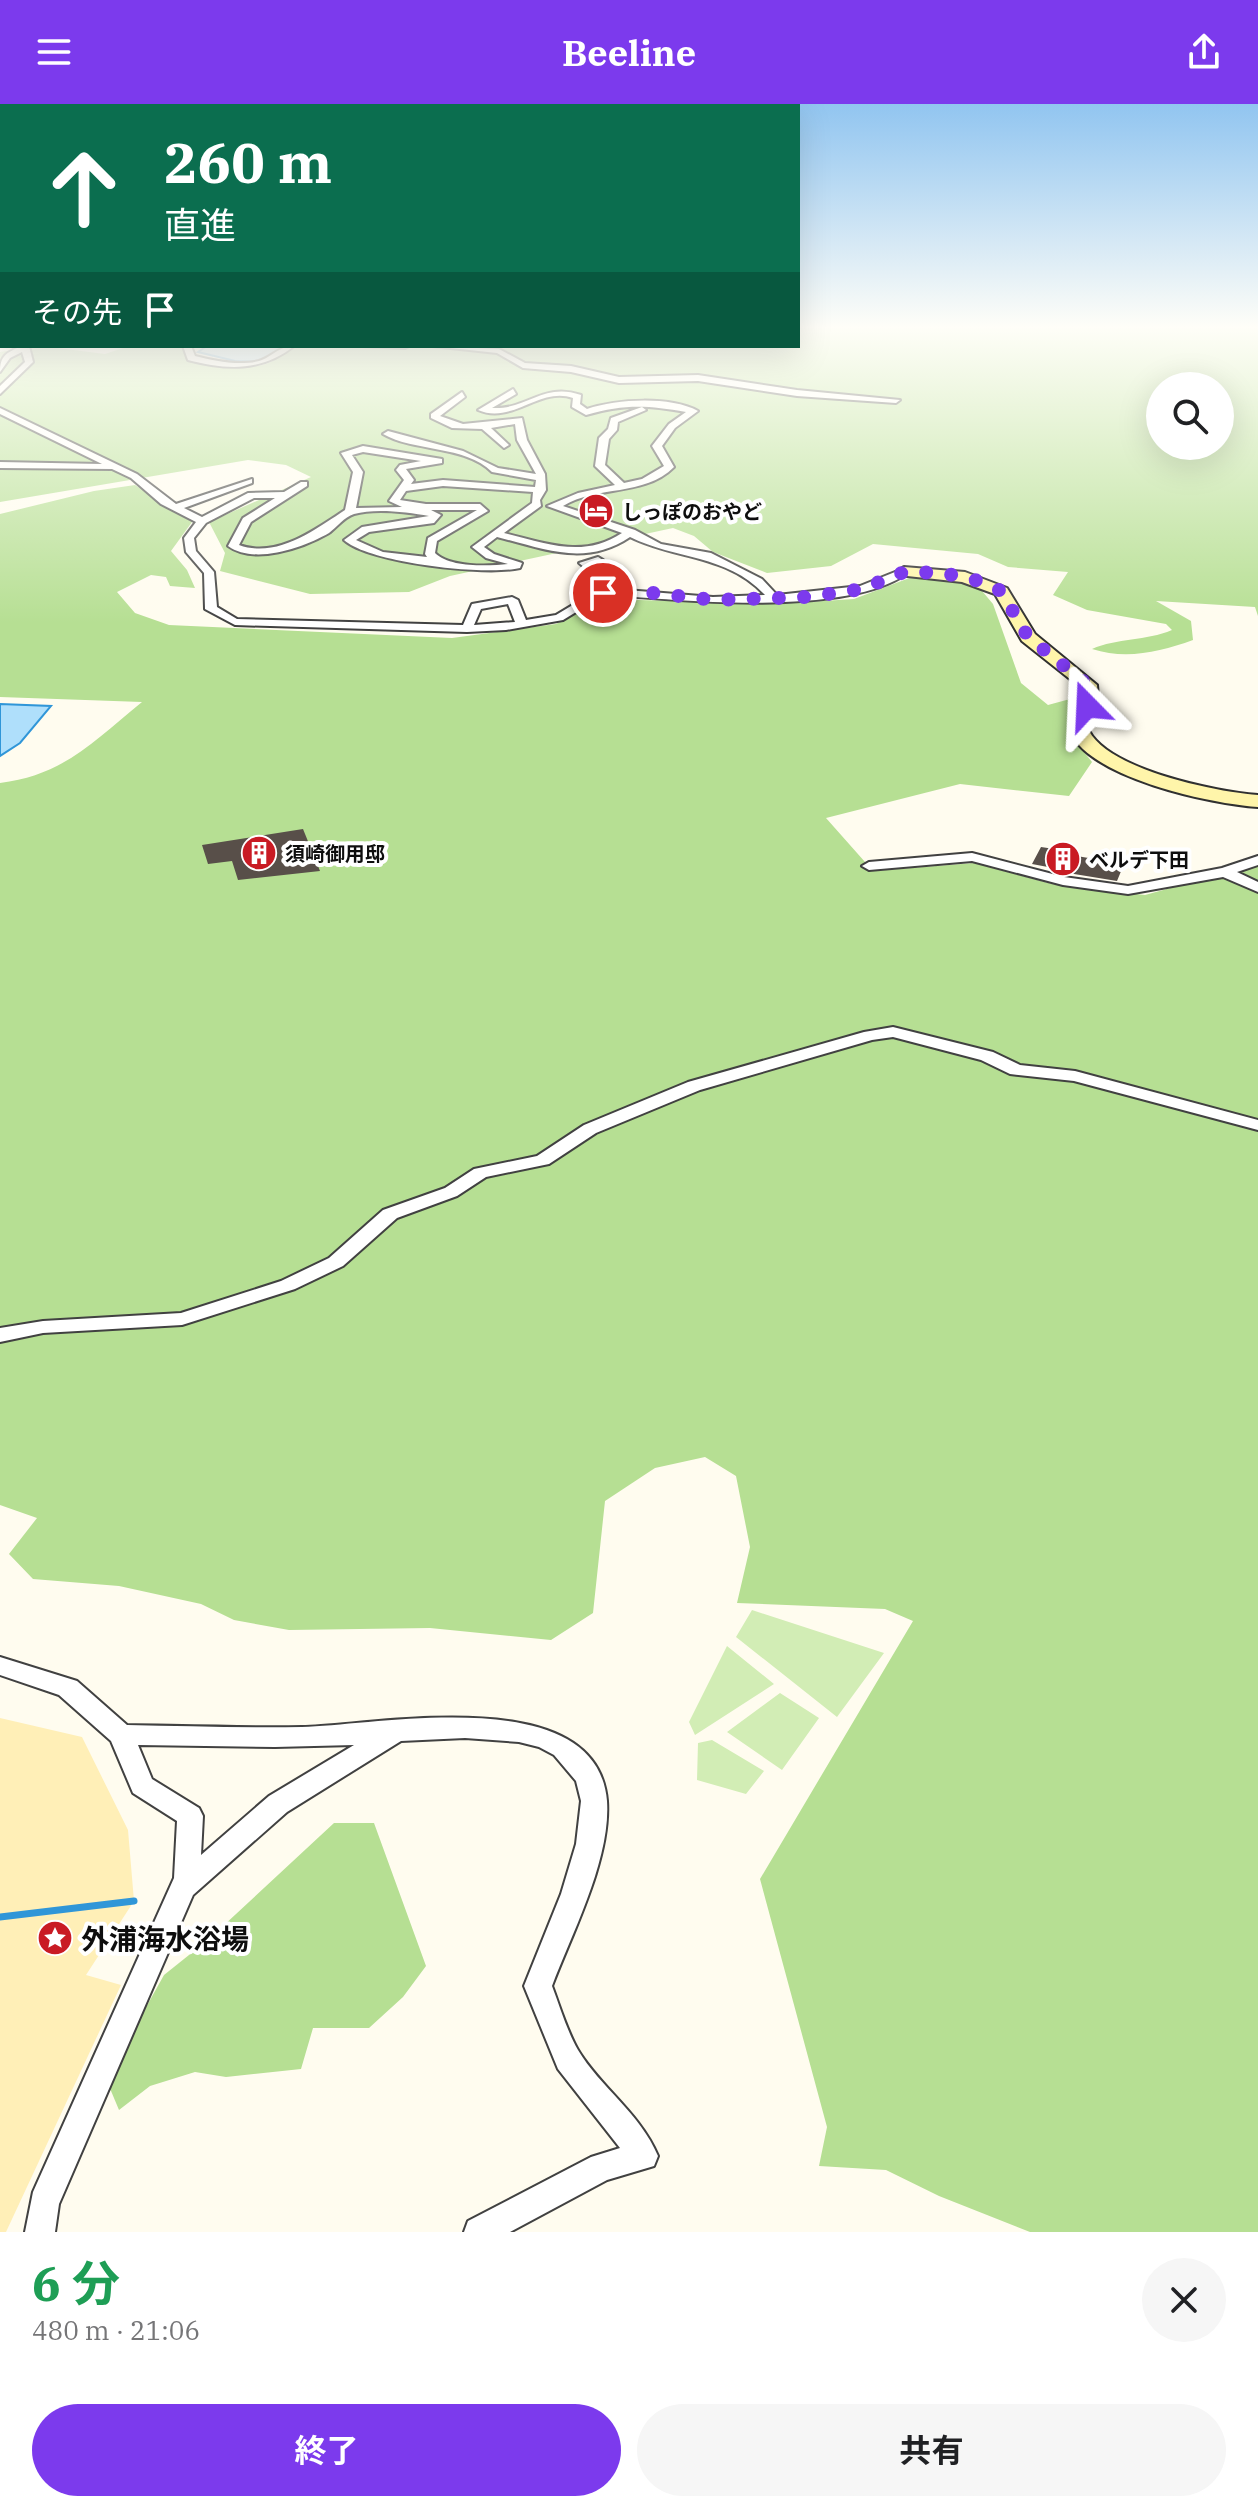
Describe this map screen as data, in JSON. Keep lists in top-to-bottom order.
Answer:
{
  "places": {
    "hotel": ["しっぽのおやど"],
    "building": ["須崎御用邸", "ベルデ下田"],
    "place": ["外浦海水浴場"]
  },
  "page": {
    "header": "Beeline",
    "turn": ["260 m", "直進"],
    "then": "その先",
    "heading": ["6 分", "480 m · 21:06"],
    "buttons": ["終了", "共有"]
  }
}
